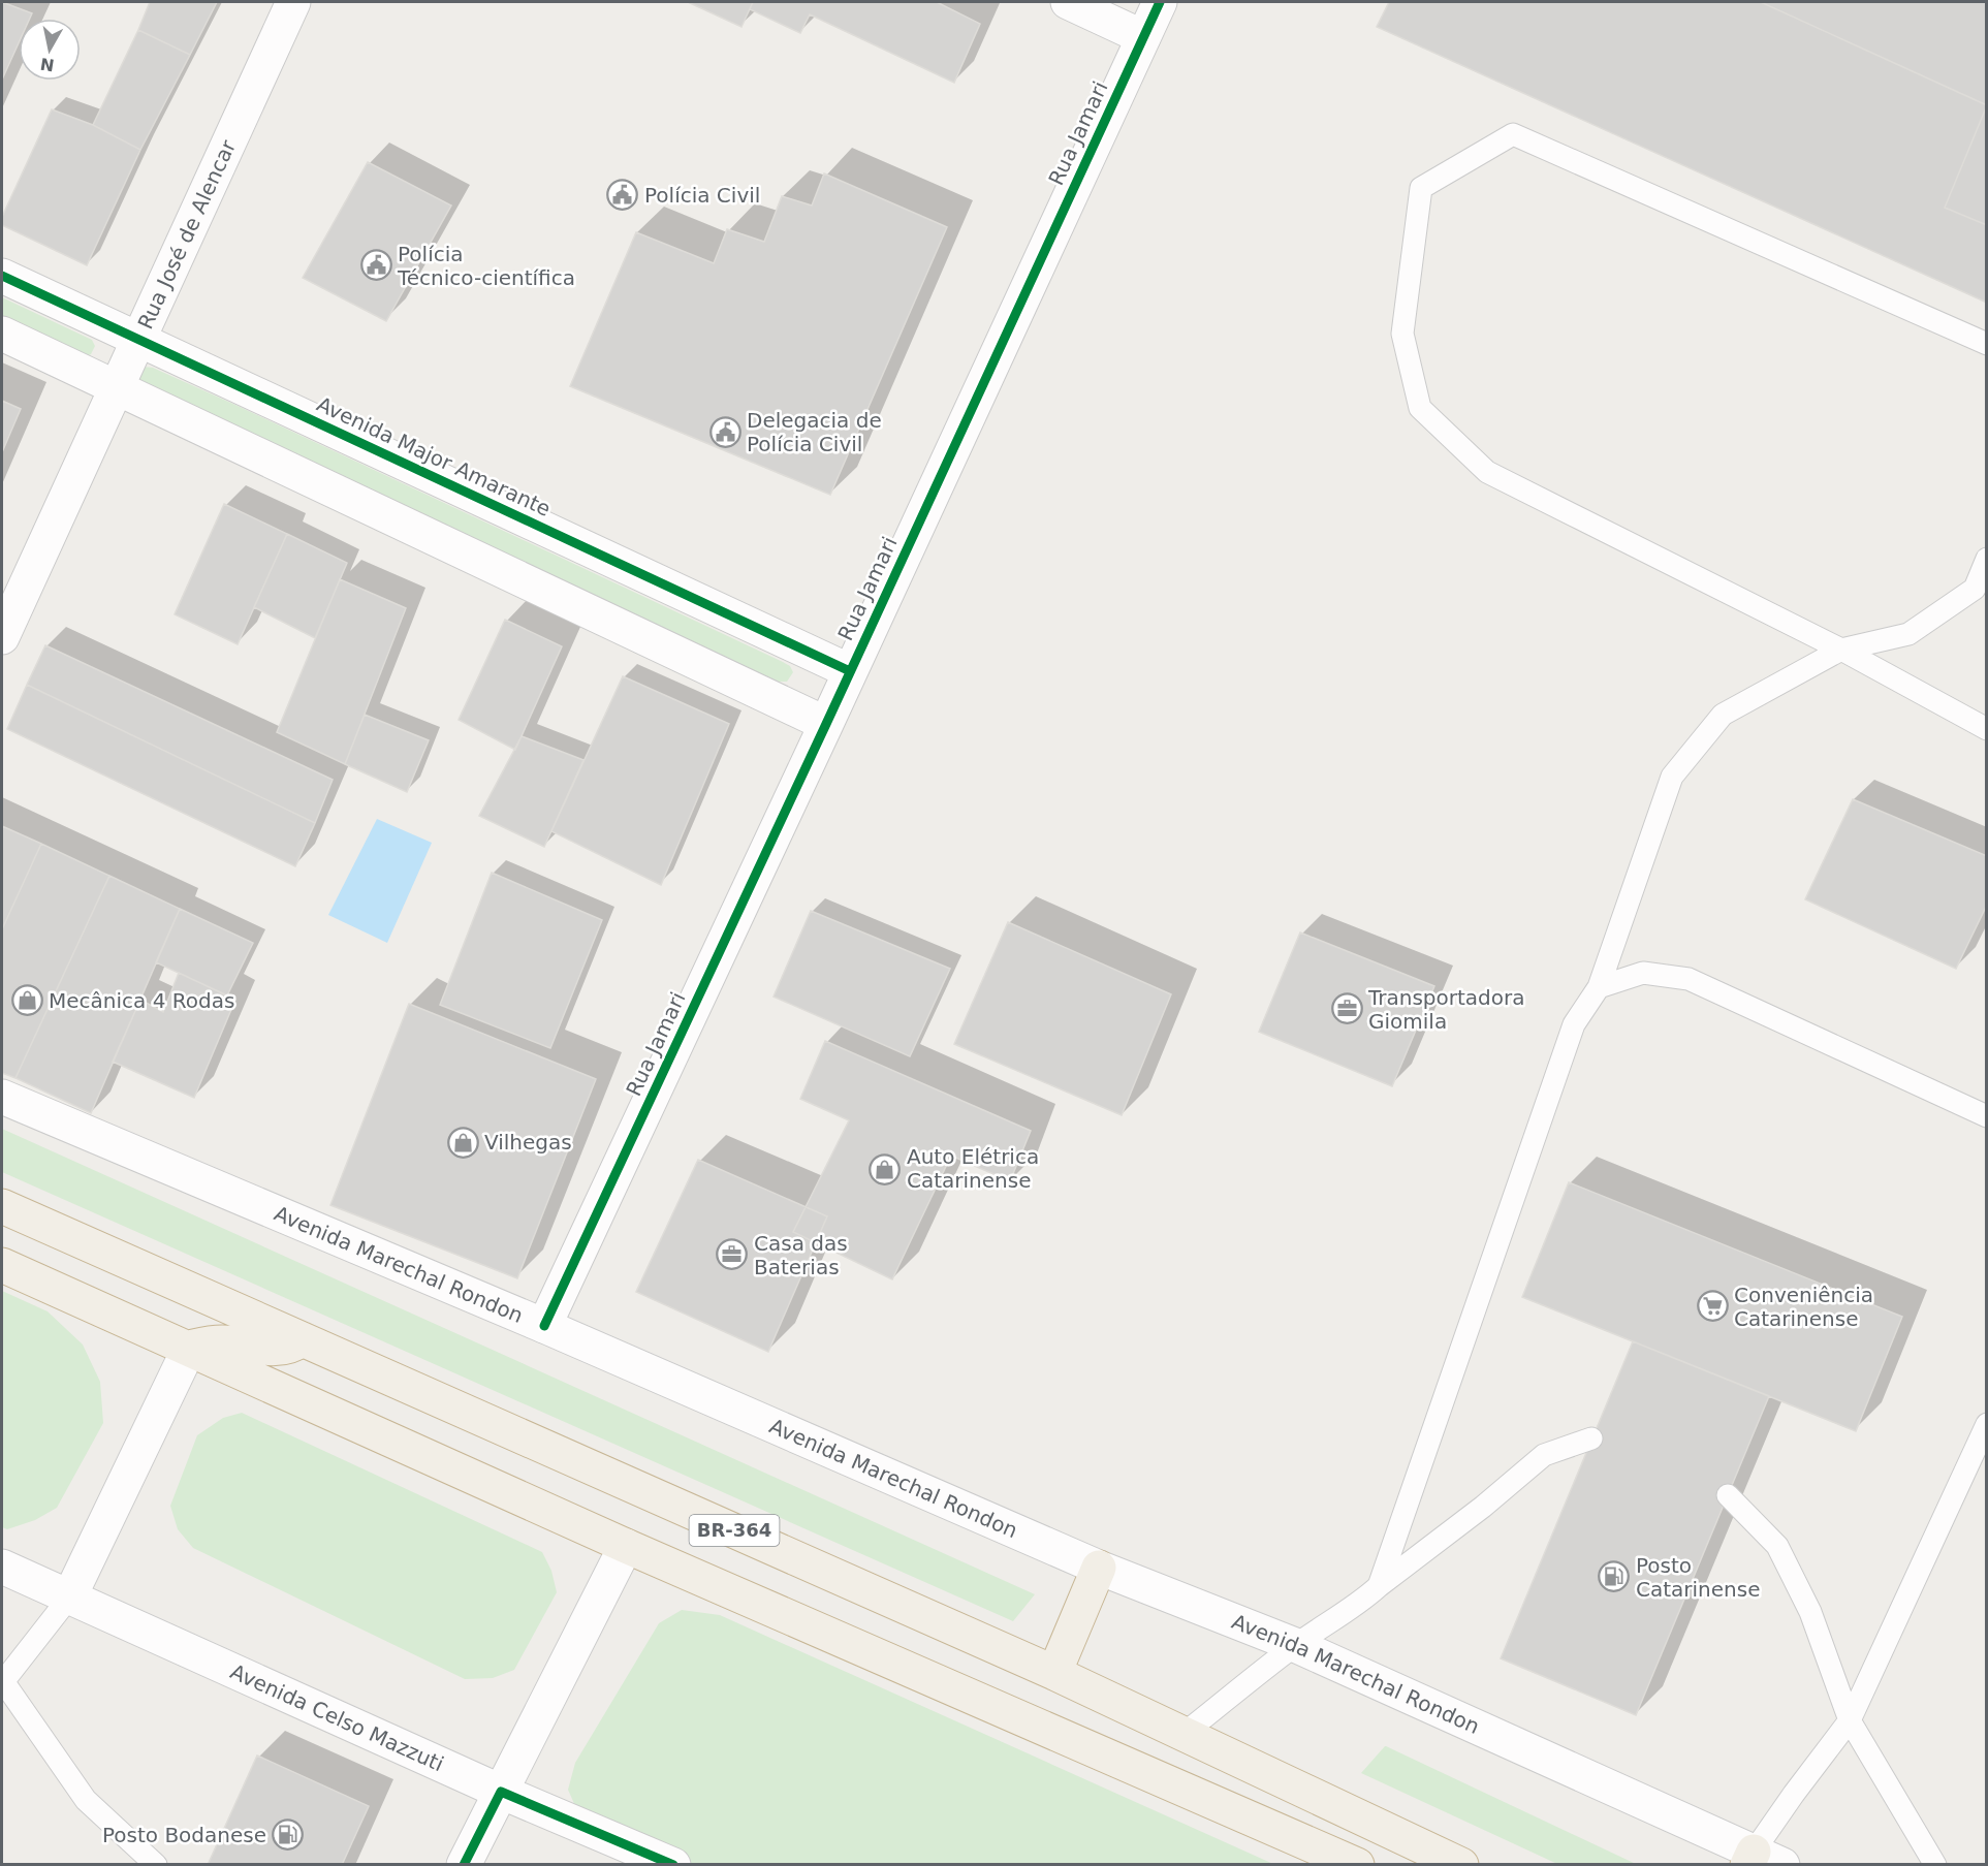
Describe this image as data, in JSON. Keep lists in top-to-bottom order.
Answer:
{
  "streets": {
    "highway": ["BR-364"],
    "street": [
      "Rua Jamari",
      "Rua José de Alencar",
      "Avenida Major Amarante",
      "Avenida Marechal Rondon",
      "Avenida Celso Mazzuti"
    ]
  },
  "crossings": [
    ["Rua Jamari", "Avenida Major Amarante"],
    ["Rua Jamari", "Avenida Marechal Rondon"],
    ["Rua José de Alencar", "Avenida Major Amarante"]
  ],
  "places": {
    "public building": ["Polícia Civil", "Polícia Técnico-científica", "Delegacia de Polícia Civil"],
    "shop": ["Mecânica 4 Rodas", "Vilhegas", "Auto Elétrica Catarinense"],
    "office": ["Transportadora Giomila", "Casa das Baterias"],
    "supermarket": ["Conveniência Catarinense"],
    "fuel station": ["Posto Catarinense", "Posto Bodanese"]
  },
  "north": "bottom"
}
